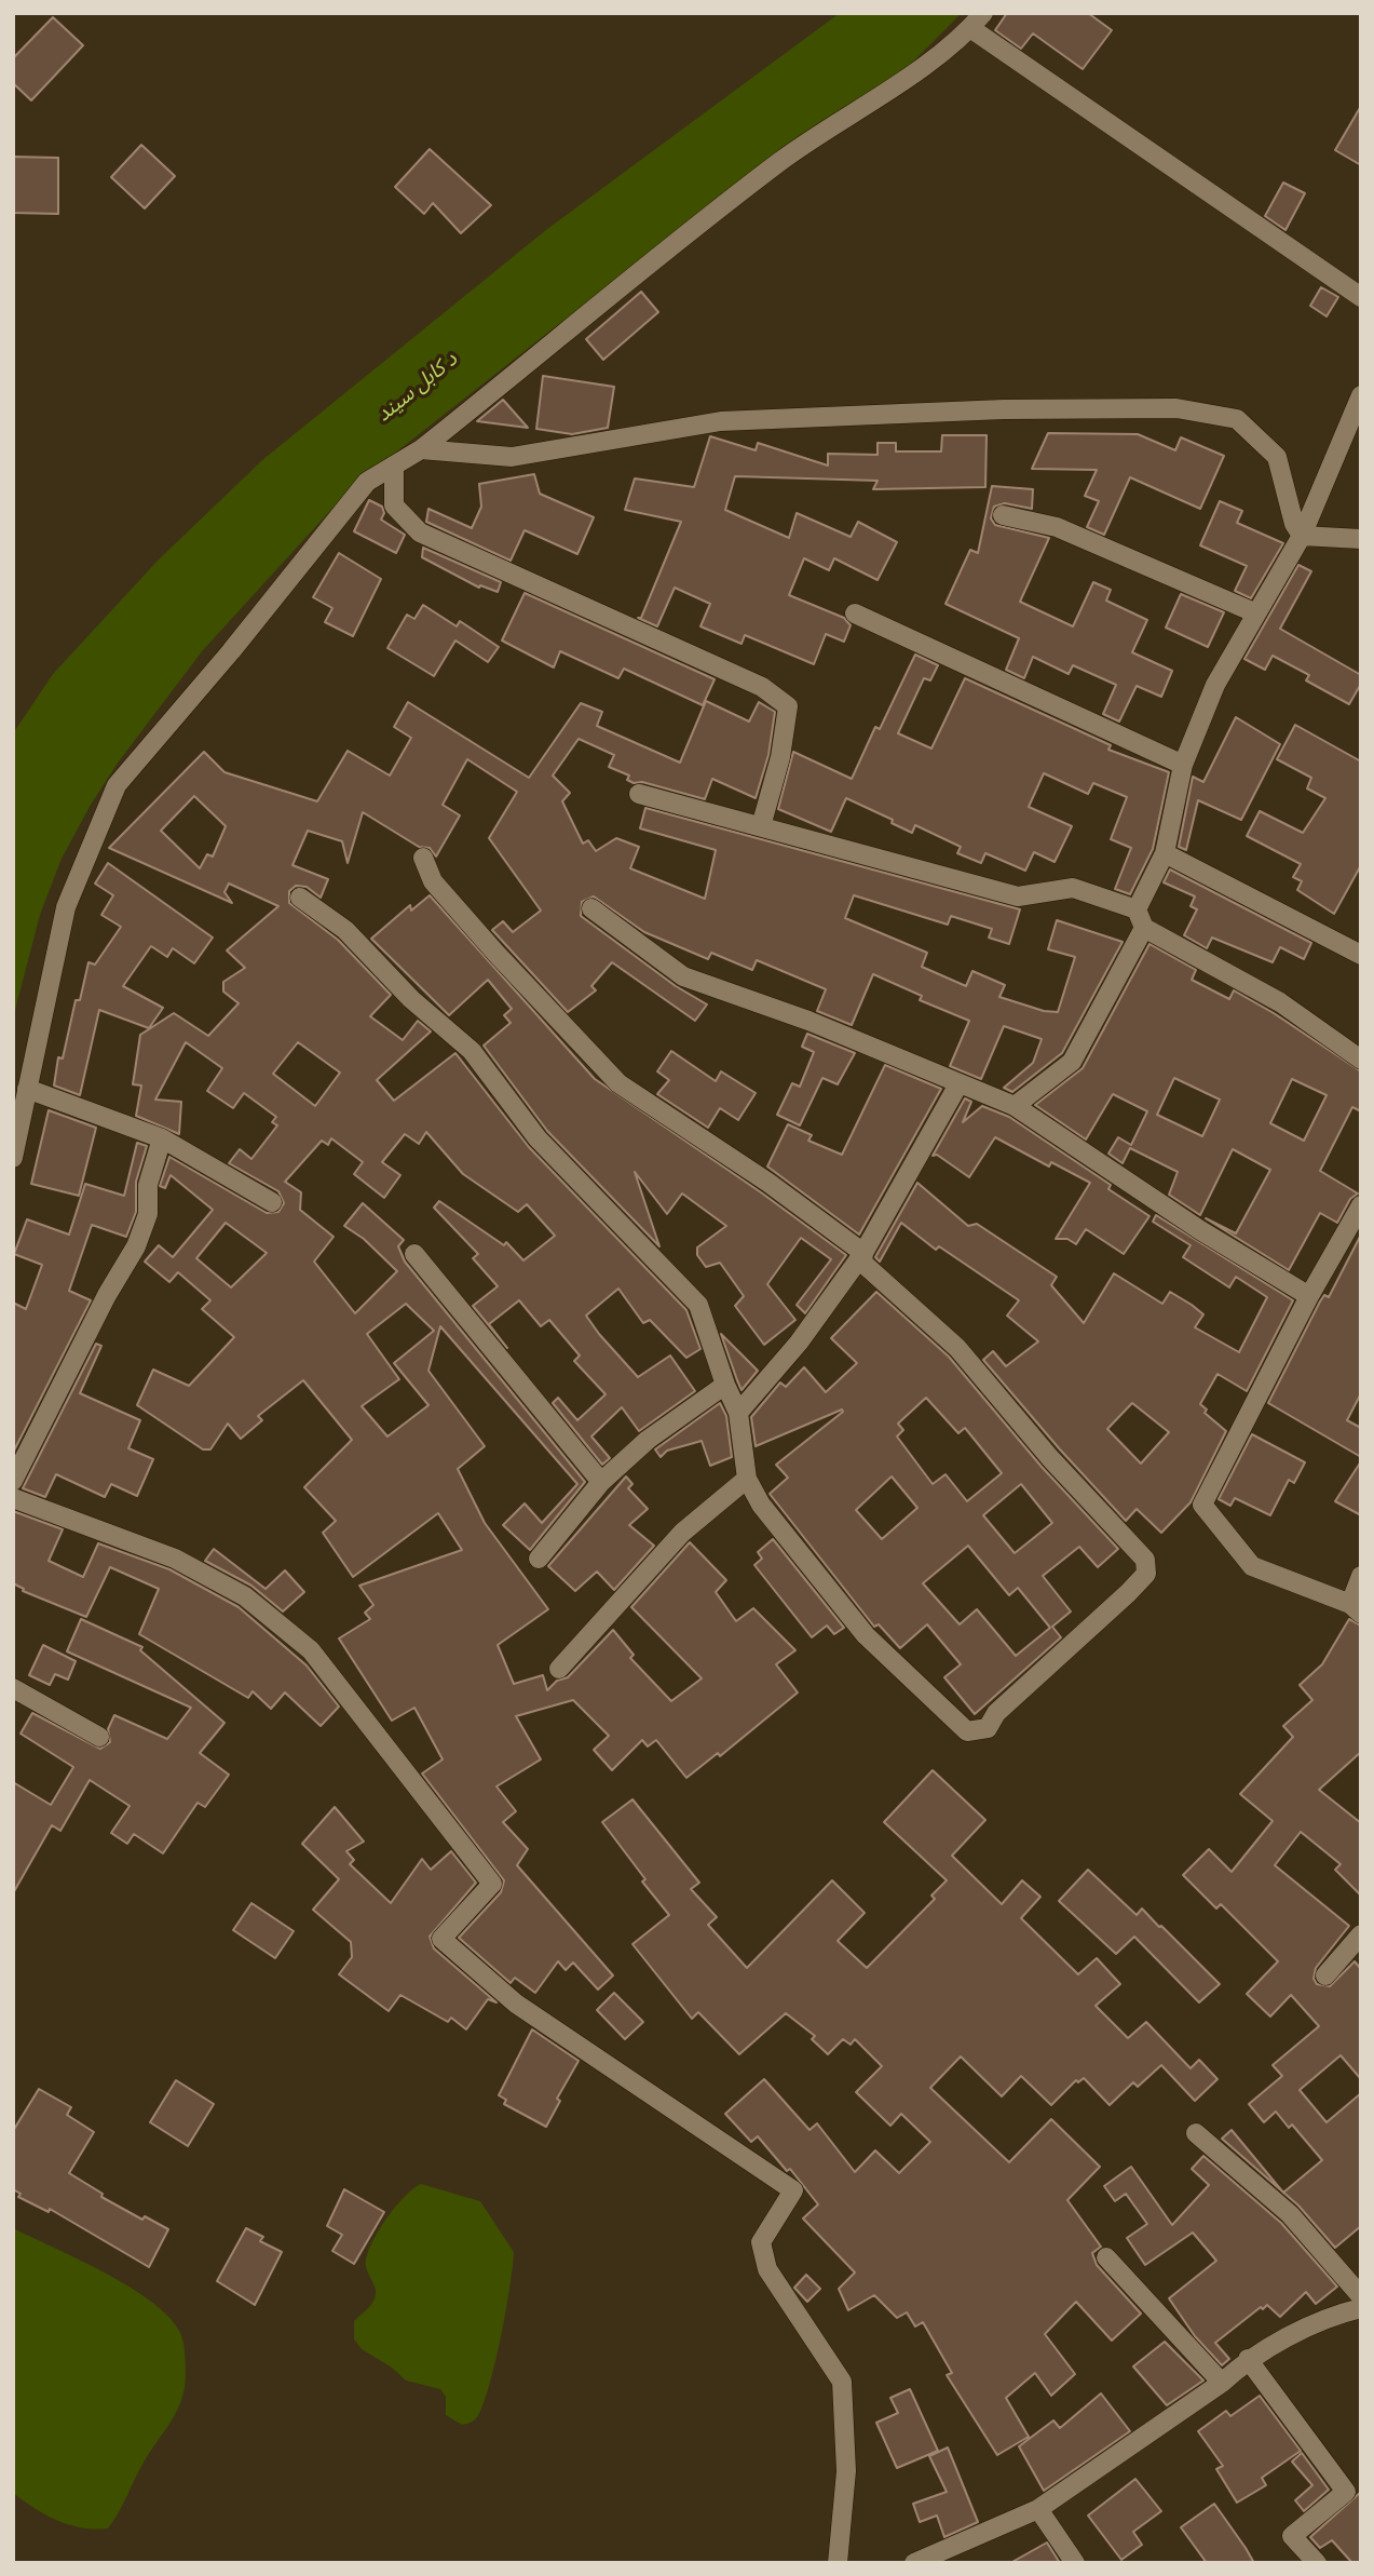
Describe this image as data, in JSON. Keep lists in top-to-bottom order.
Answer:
{
  "water": ["د کابل سيند"]
}
